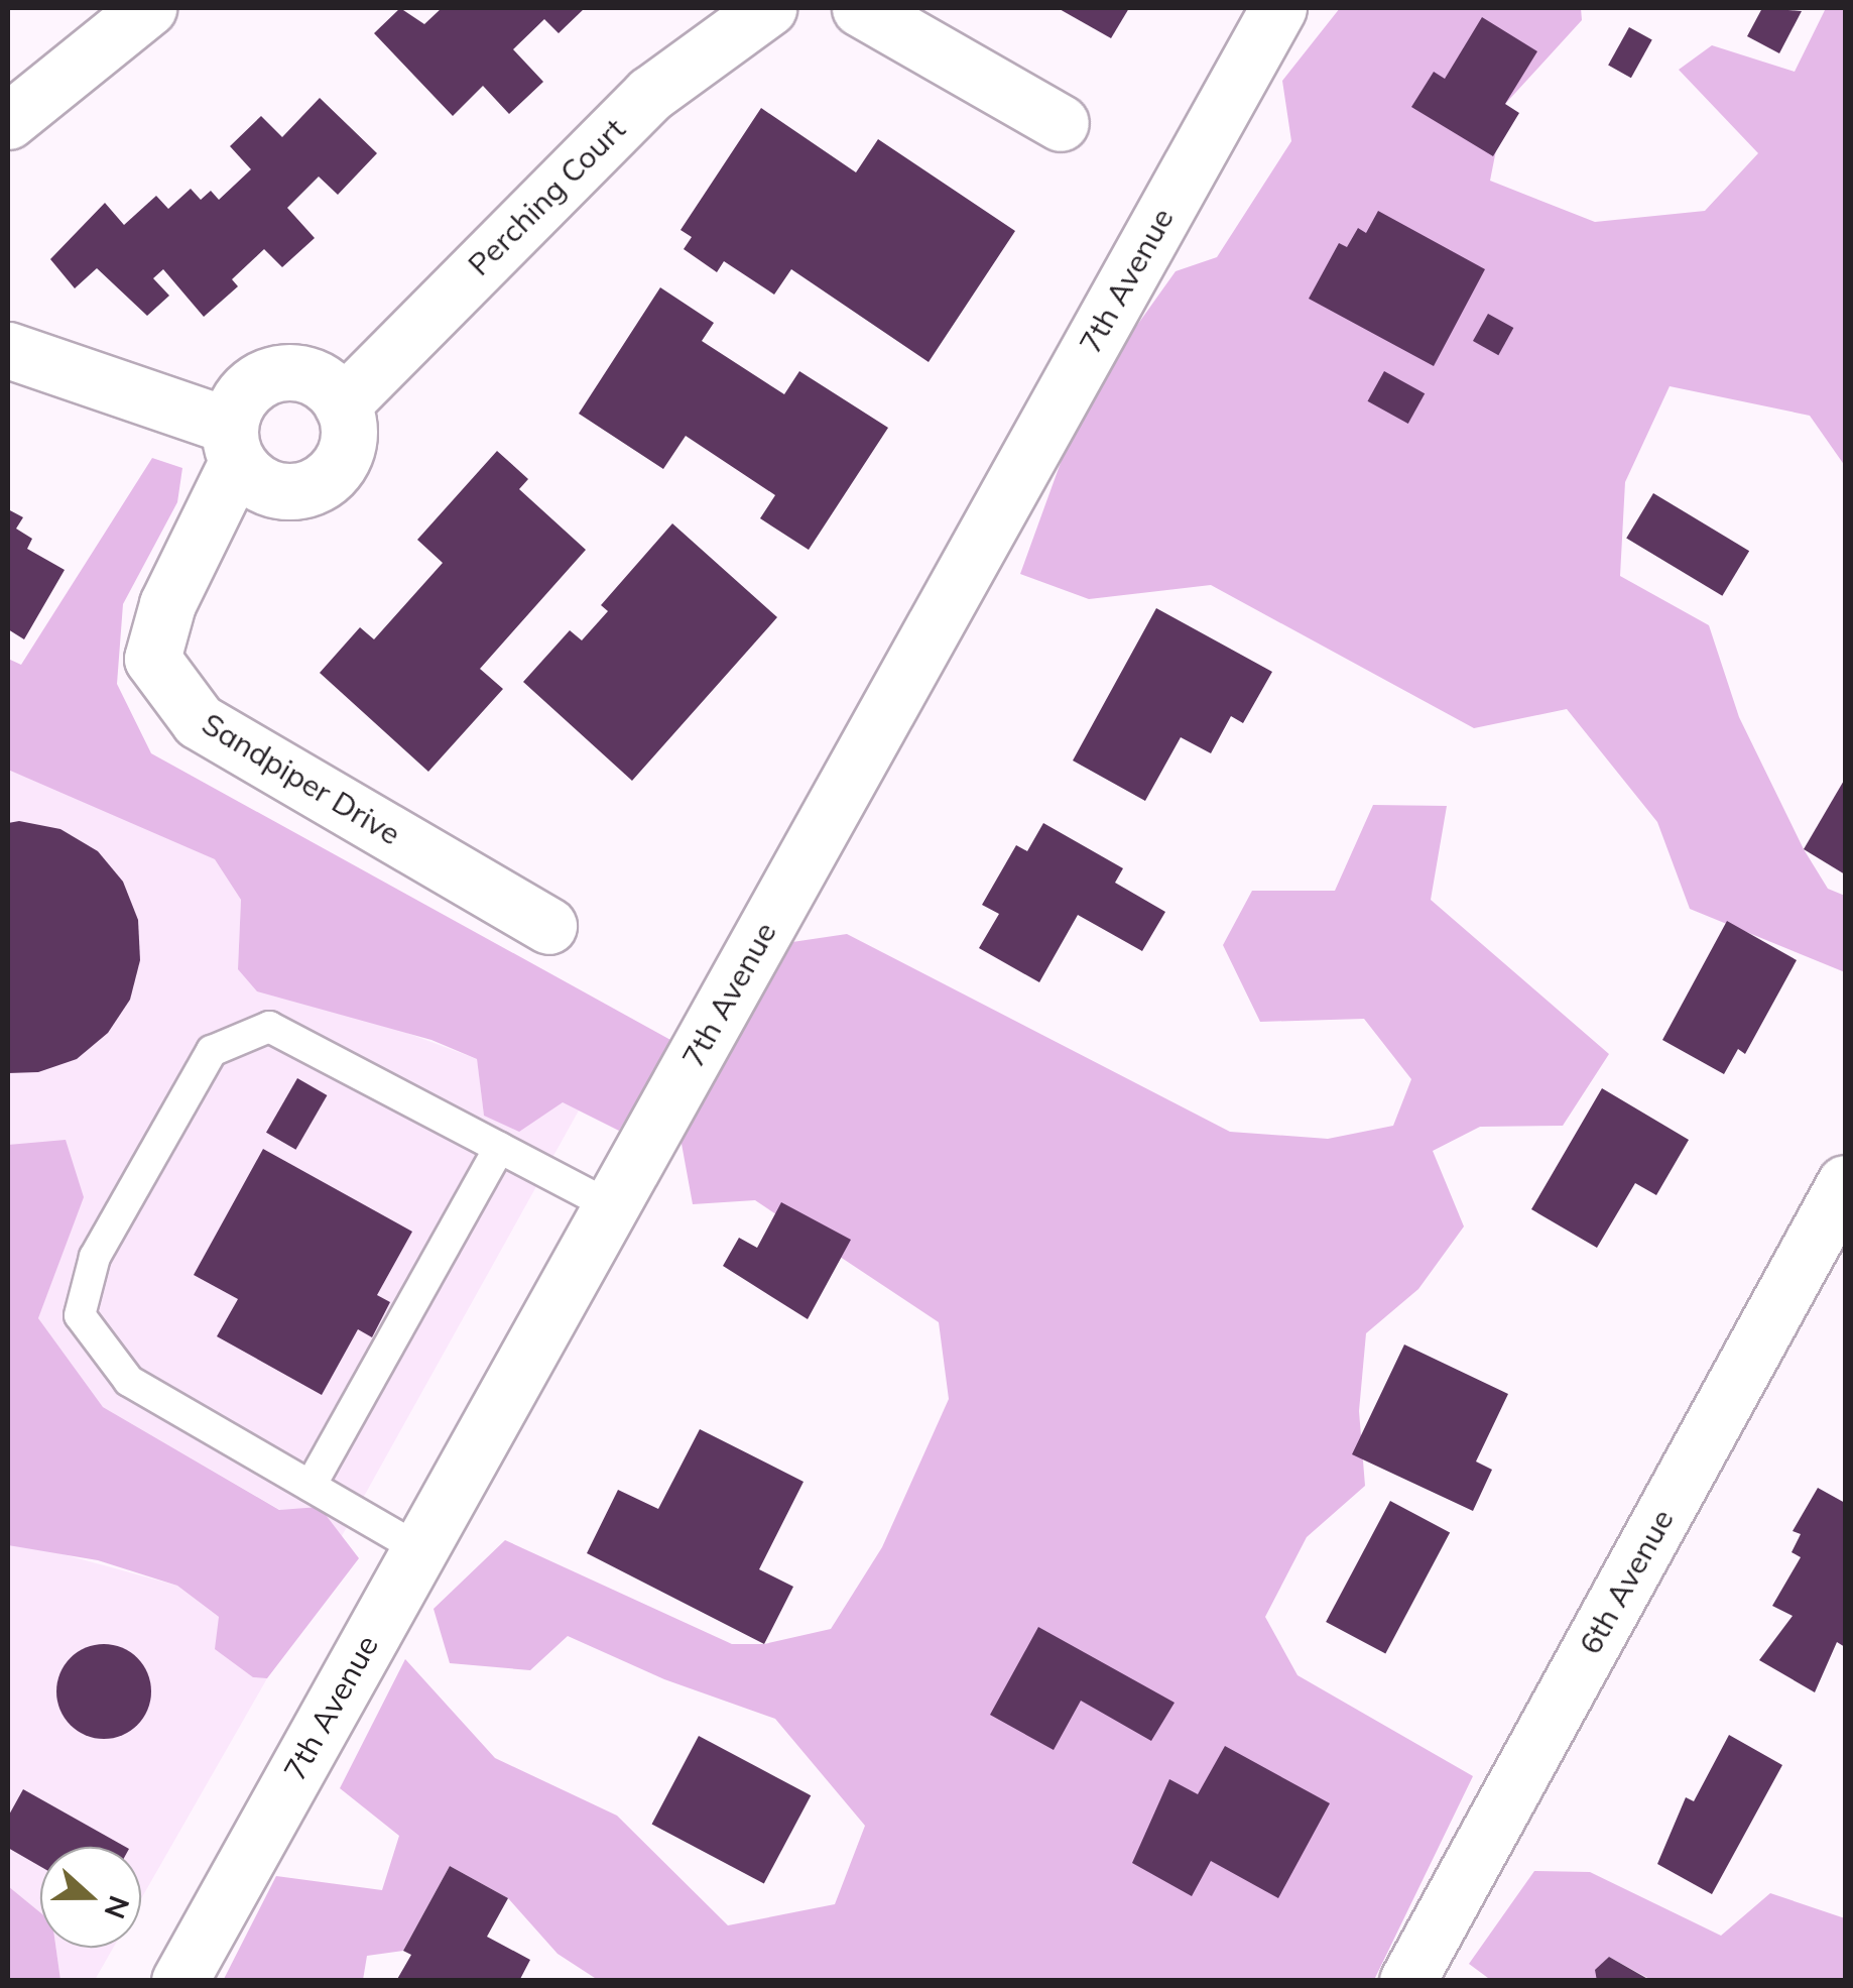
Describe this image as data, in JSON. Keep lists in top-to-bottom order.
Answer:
{
  "streets": {
    "street": [
      "Perching Court",
      "7th Avenue",
      "Sandpiper Drive",
      "6th Avenue"
    ]
  },
  "crossings": [
    ["Perching Court", "Sandpiper Drive"]
  ],
  "north": "right"
}
